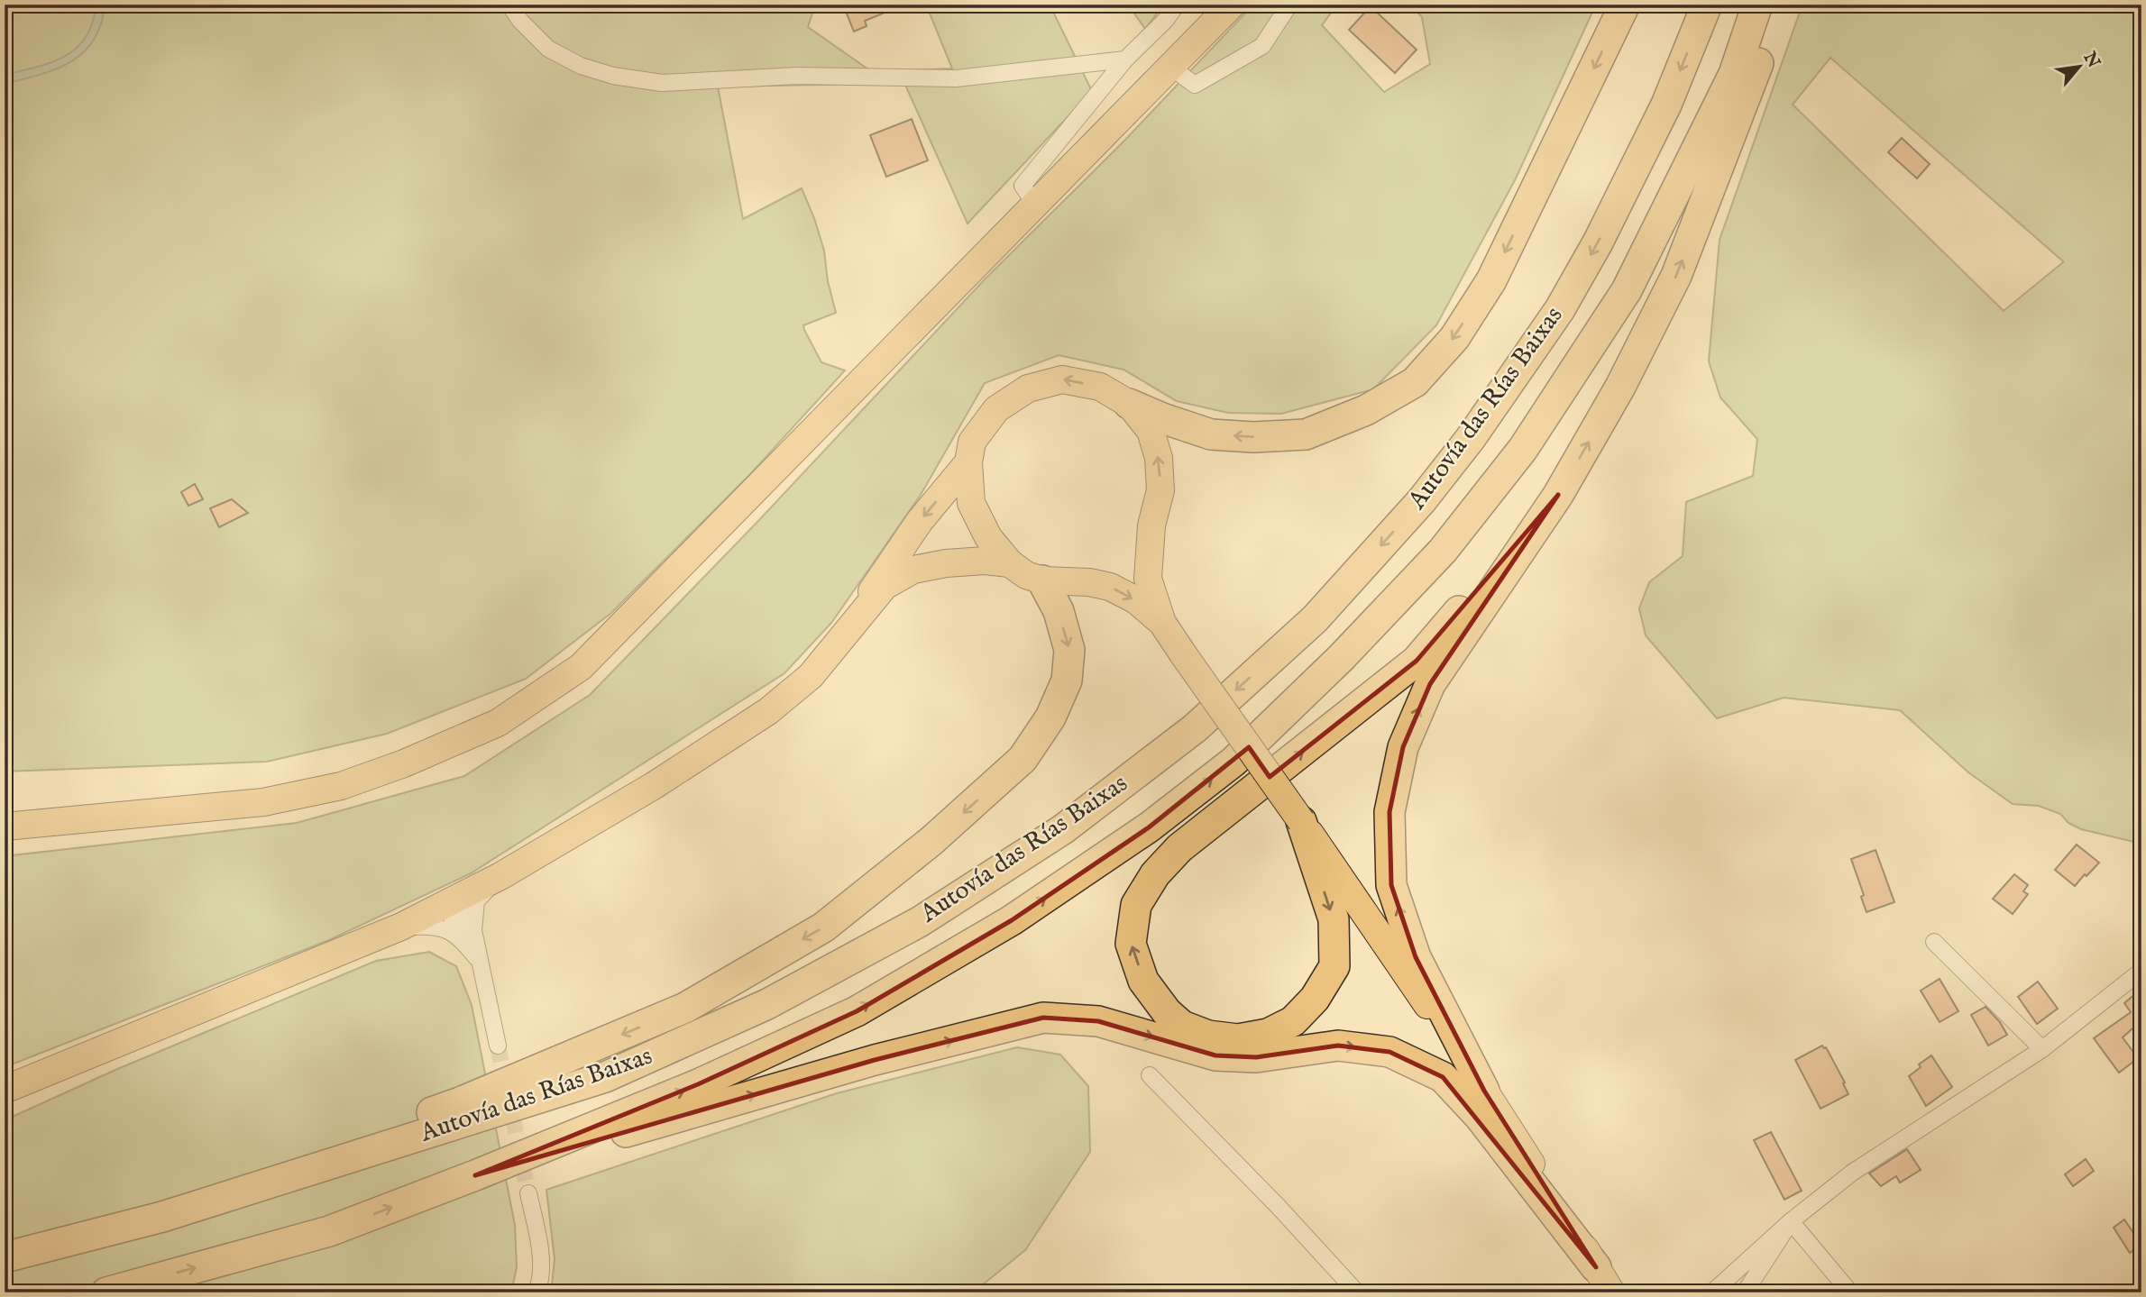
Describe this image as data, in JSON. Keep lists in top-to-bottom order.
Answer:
{
  "streets": {
    "highway": ["Autovía das Rías Baixas"]
  },
  "north": "top right"
}
